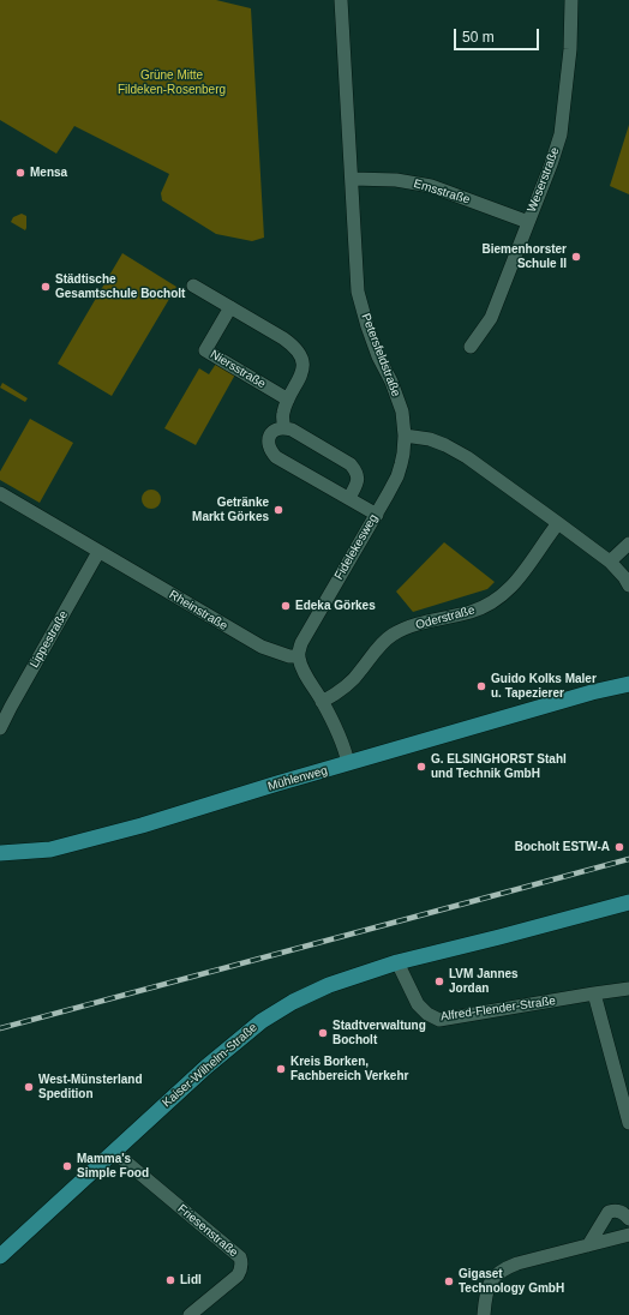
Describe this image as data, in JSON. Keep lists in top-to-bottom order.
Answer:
{
  "streets": {
    "main road": ["Mühlenweg", "Kaiser-Wilhelm-Straße"],
    "street": [
      "Weserstraße",
      "Emsstraße",
      "Petersfeldstraße",
      "Niersstraße",
      "Fidelekesweg",
      "Rheinstraße",
      "Oderstraße",
      "Lippestraße",
      "Alfred-Flender-Straße",
      "Friesenstraße"
    ]
  },
  "crossings": [
    ["Weserstraße", "Emsstraße"],
    ["Emsstraße", "Petersfeldstraße"],
    ["Petersfeldstraße", "Fidelekesweg"],
    ["Fidelekesweg", "Rheinstraße"],
    ["Rheinstraße", "Lippestraße"],
    ["Alfred-Flender-Straße", "Kaiser-Wilhelm-Straße"],
    ["Kaiser-Wilhelm-Straße", "Friesenstraße"]
  ],
  "parks": ["Grüne Mitte Fildeken-Rosenberg"],
  "places": [
    "Mensa",
    "Biemenhorster Schule II",
    "Städtische Gesamtschule Bocholt",
    "Getränke Markt Görkes",
    "Edeka Görkes",
    "Guido Kolks Maler u. Tapezierer",
    "G. ELSINGHORST Stahl und Technik GmbH",
    "Bocholt ESTW-A",
    "LVM Jannes Jordan",
    "Stadtverwaltung Bocholt",
    "Kreis Borken, Fachbereich Verkehr",
    "West-Münsterland Spedition",
    "Mamma's Simple Food",
    "Lidl",
    "Gigaset Technology GmbH"
  ],
  "scale_bar": "50 m"
}
